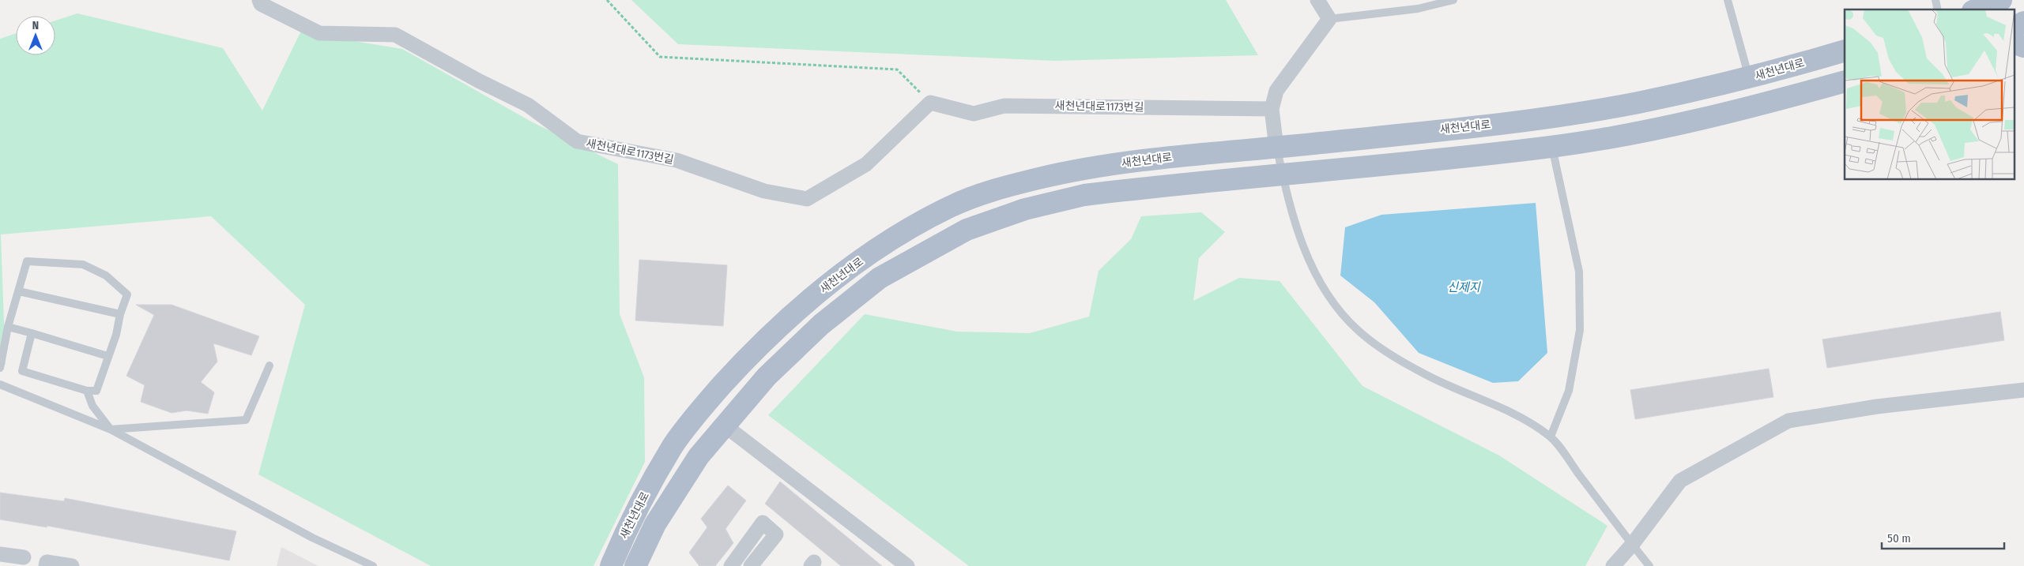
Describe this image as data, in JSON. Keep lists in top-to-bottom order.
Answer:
{
  "streets": {
    "main road": ["새천년대로"],
    "street": ["새천년대로1173번길"]
  },
  "water": ["신제지"],
  "scale_bar": "50 m",
  "north": "top"
}
